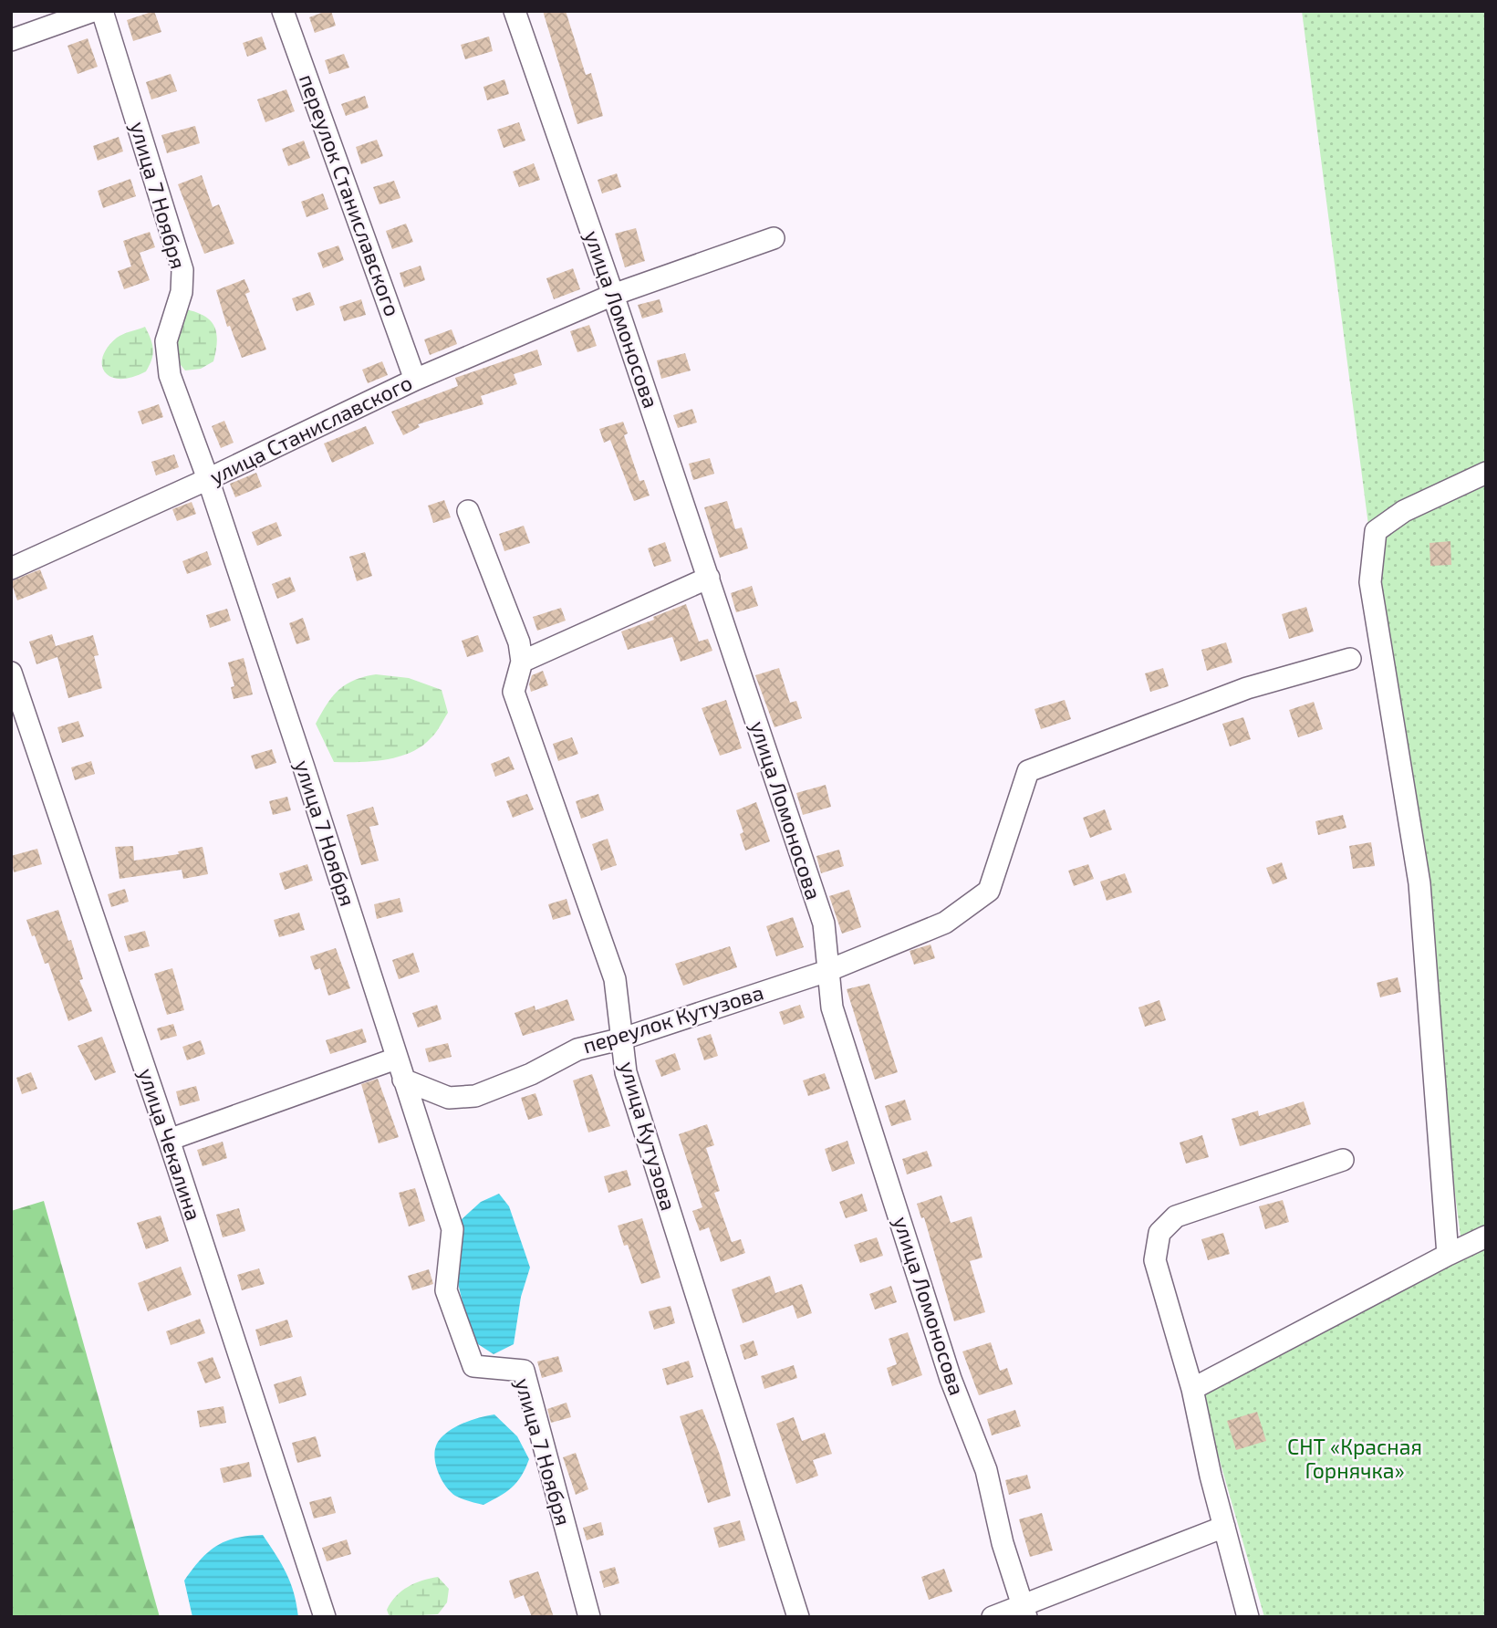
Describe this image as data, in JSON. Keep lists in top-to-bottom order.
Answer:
{
  "streets": {
    "street": [
      "улица 7 Ноября",
      "переулок Станиславского",
      "улица Ломоносова",
      "улица Станиславского",
      "переулок Кутузова",
      "улица Кутузова",
      "улица Чекалина"
    ]
  },
  "crossings": [
    ["улица 7 Ноября", "улица Станиславского"],
    ["улица 7 Ноября", "переулок Кутузова"],
    ["переулок Станиславского", "улица Станиславского"],
    ["улица Ломоносова", "улица Станиславского"],
    ["улица Ломоносова", "переулок Кутузова"],
    ["переулок Кутузова", "улица Кутузова"]
  ],
  "parks": ["СНТ «Красная Горнячка»"]
}
